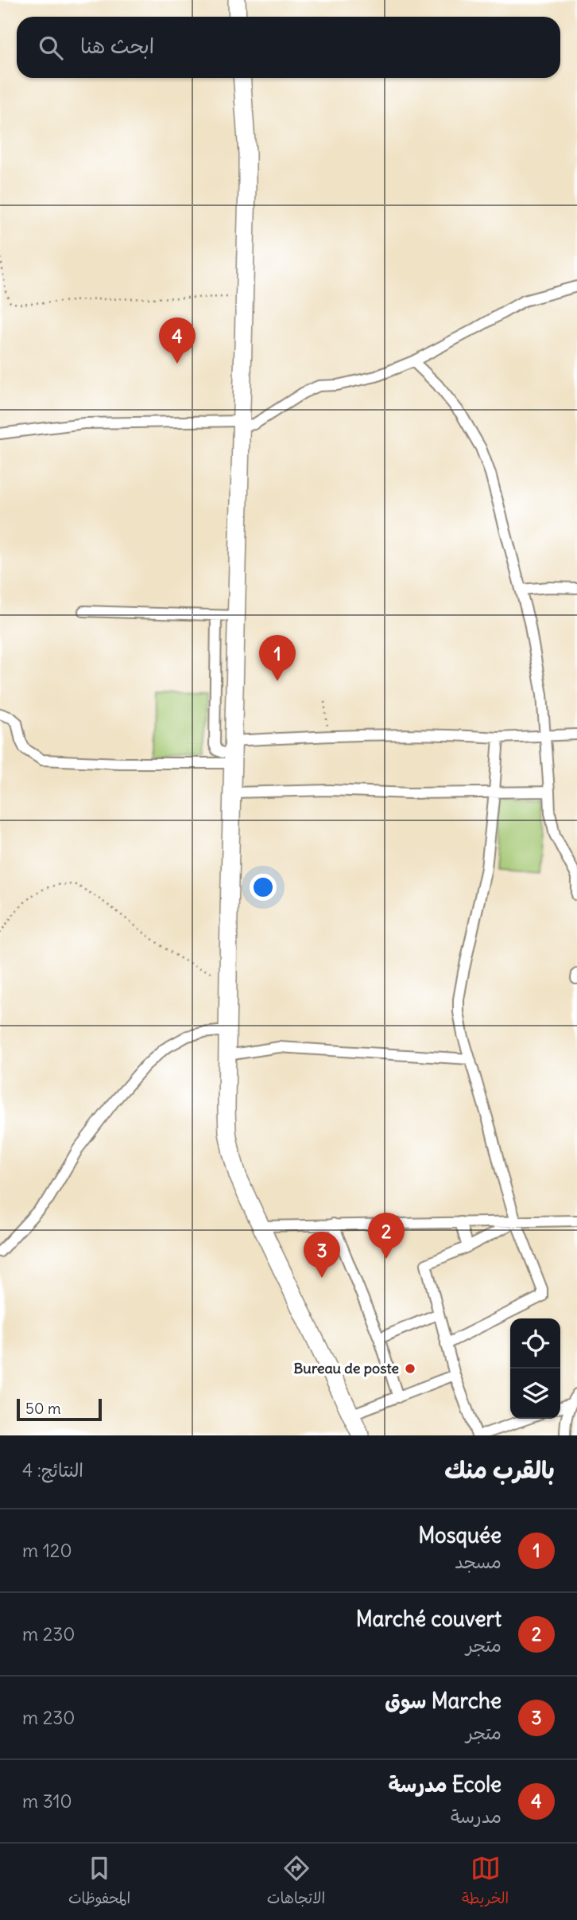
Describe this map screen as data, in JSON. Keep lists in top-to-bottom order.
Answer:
{
  "places": ["Bureau de poste"],
  "scale_bar": "50 m",
  "page": {
    "search": "ابحث هنا",
    "pins": [
      "4",
      "1",
      "2",
      "3"
    ],
    "scale": "50 m",
    "heading": ["بالقرب منك", "النتائج: 4"],
    "list": [
      {
        "mark": "1",
        "name": "Mosquée",
        "note": "مسجد",
        "value": "120 m"
      },
      {
        "mark": "2",
        "name": "Marché couvert",
        "note": "متجر",
        "value": "230 m"
      },
      {
        "mark": "3",
        "name": "Marche سوق",
        "note": "متجر",
        "value": "230 m"
      },
      {
        "mark": "4",
        "name": "Ecole مدرسة",
        "note": "مدرسة",
        "value": "310 m"
      }
    ],
    "nav": ["الخريطة", "الاتجاهات", "المحفوظات"]
  }
}
